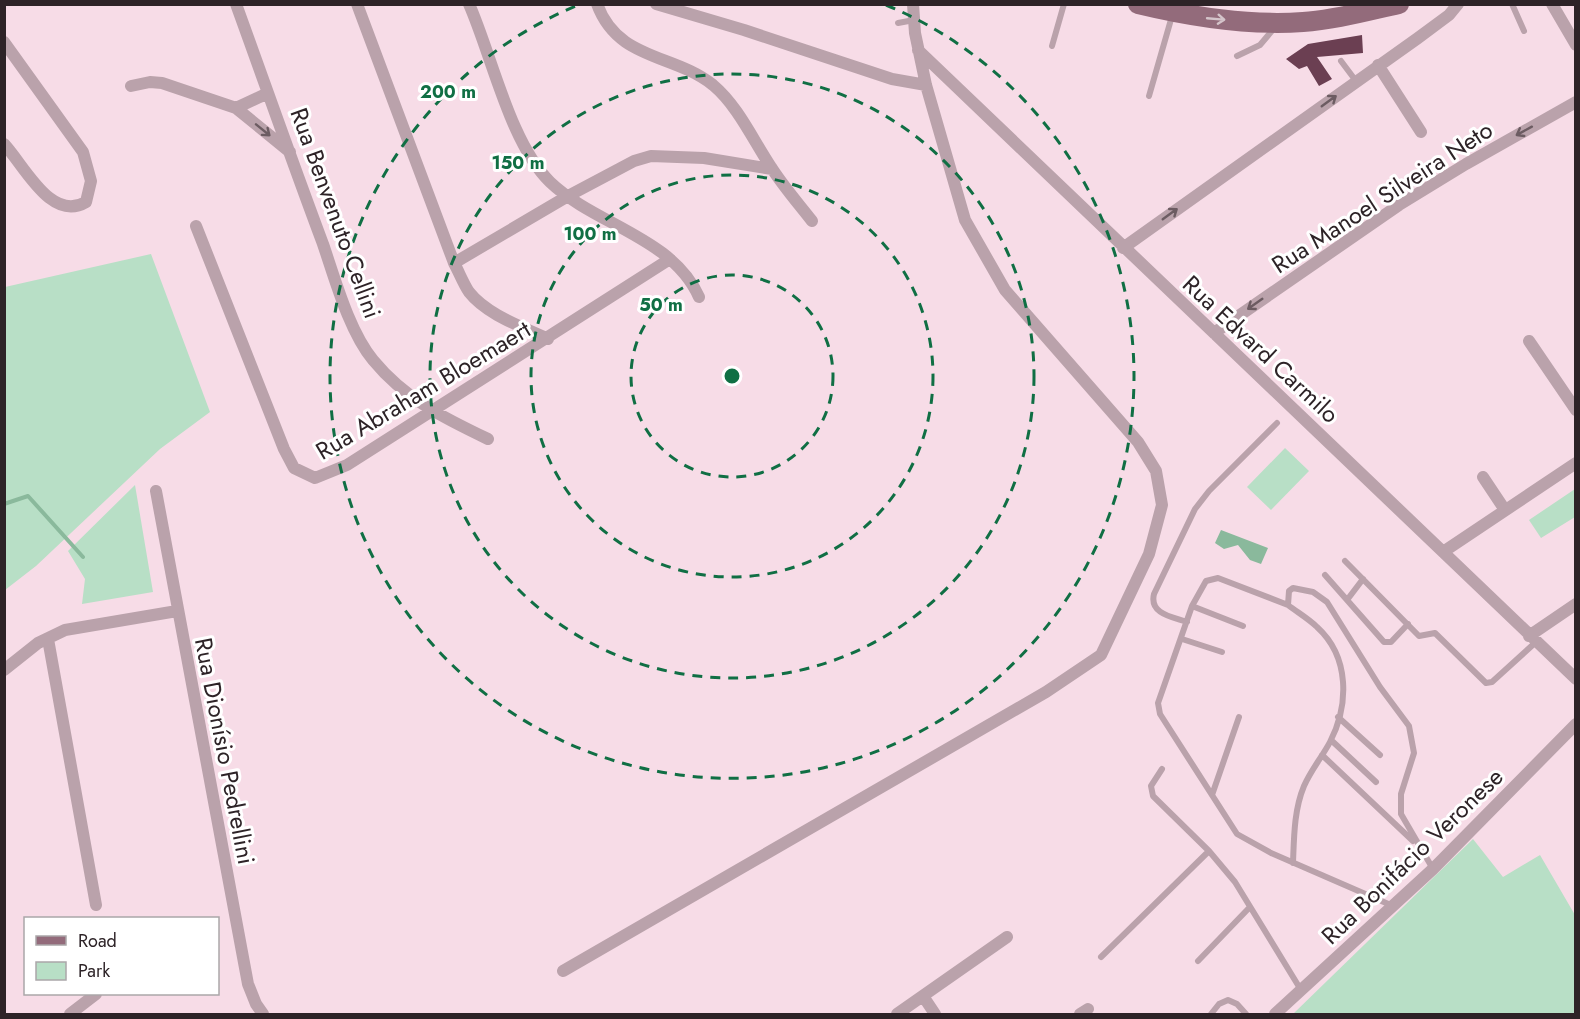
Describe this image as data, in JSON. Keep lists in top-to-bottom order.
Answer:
{
  "streets": {
    "street": [
      "Rua Manoel Silveira Neto",
      "Rua Benvenuto Cellini",
      "Rua Edvard Carmilo",
      "Rua Abraham Bloemaert",
      "Rua Dionísio Pedrellini",
      "Rua Bonifácio Veronese"
    ]
  },
  "crossings": [
    ["Rua Manoel Silveira Neto", "Rua Edvard Carmilo"],
    ["Rua Benvenuto Cellini", "Rua Abraham Bloemaert"]
  ],
  "one_way": ["Rua Manoel Silveira Neto"],
  "legend": ["Road", "Park"],
  "rings": [
    "200 m",
    "150 m",
    "100 m",
    "50 m"
  ]
}
